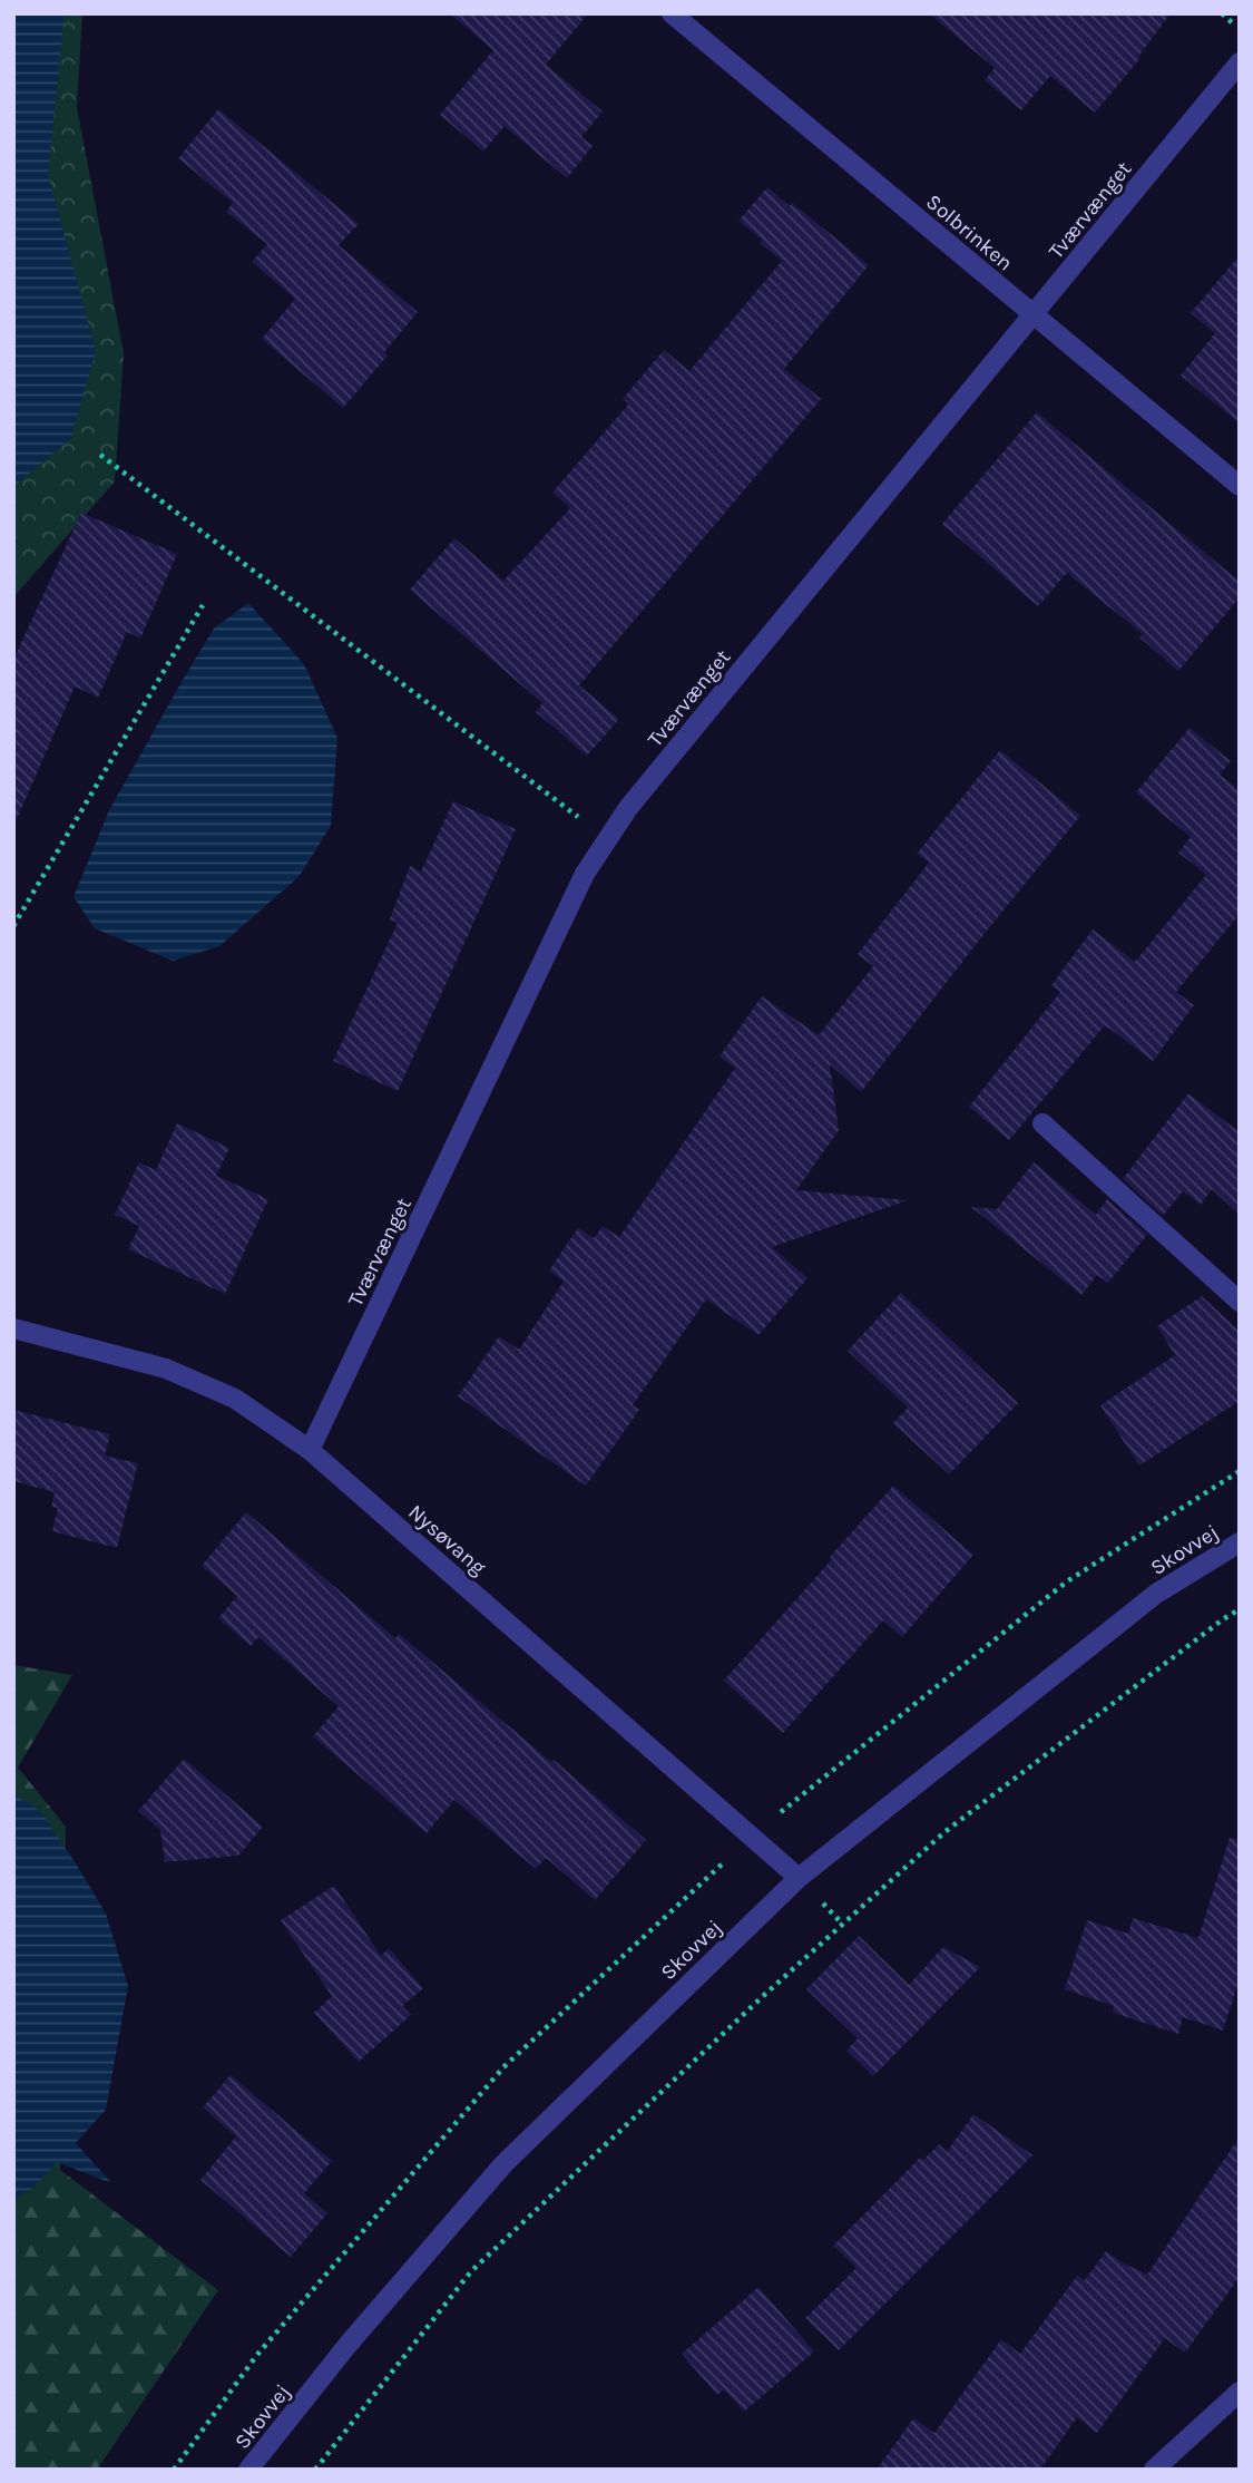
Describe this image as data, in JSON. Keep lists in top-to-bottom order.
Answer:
{
  "streets": {
    "street": [
      "Tværvænget",
      "Solbrinken",
      "Nysøvang",
      "Skovvej"
    ]
  },
  "crossings": [
    ["Tværvænget", "Solbrinken"],
    ["Tværvænget", "Nysøvang"],
    ["Nysøvang", "Skovvej"]
  ]
}
